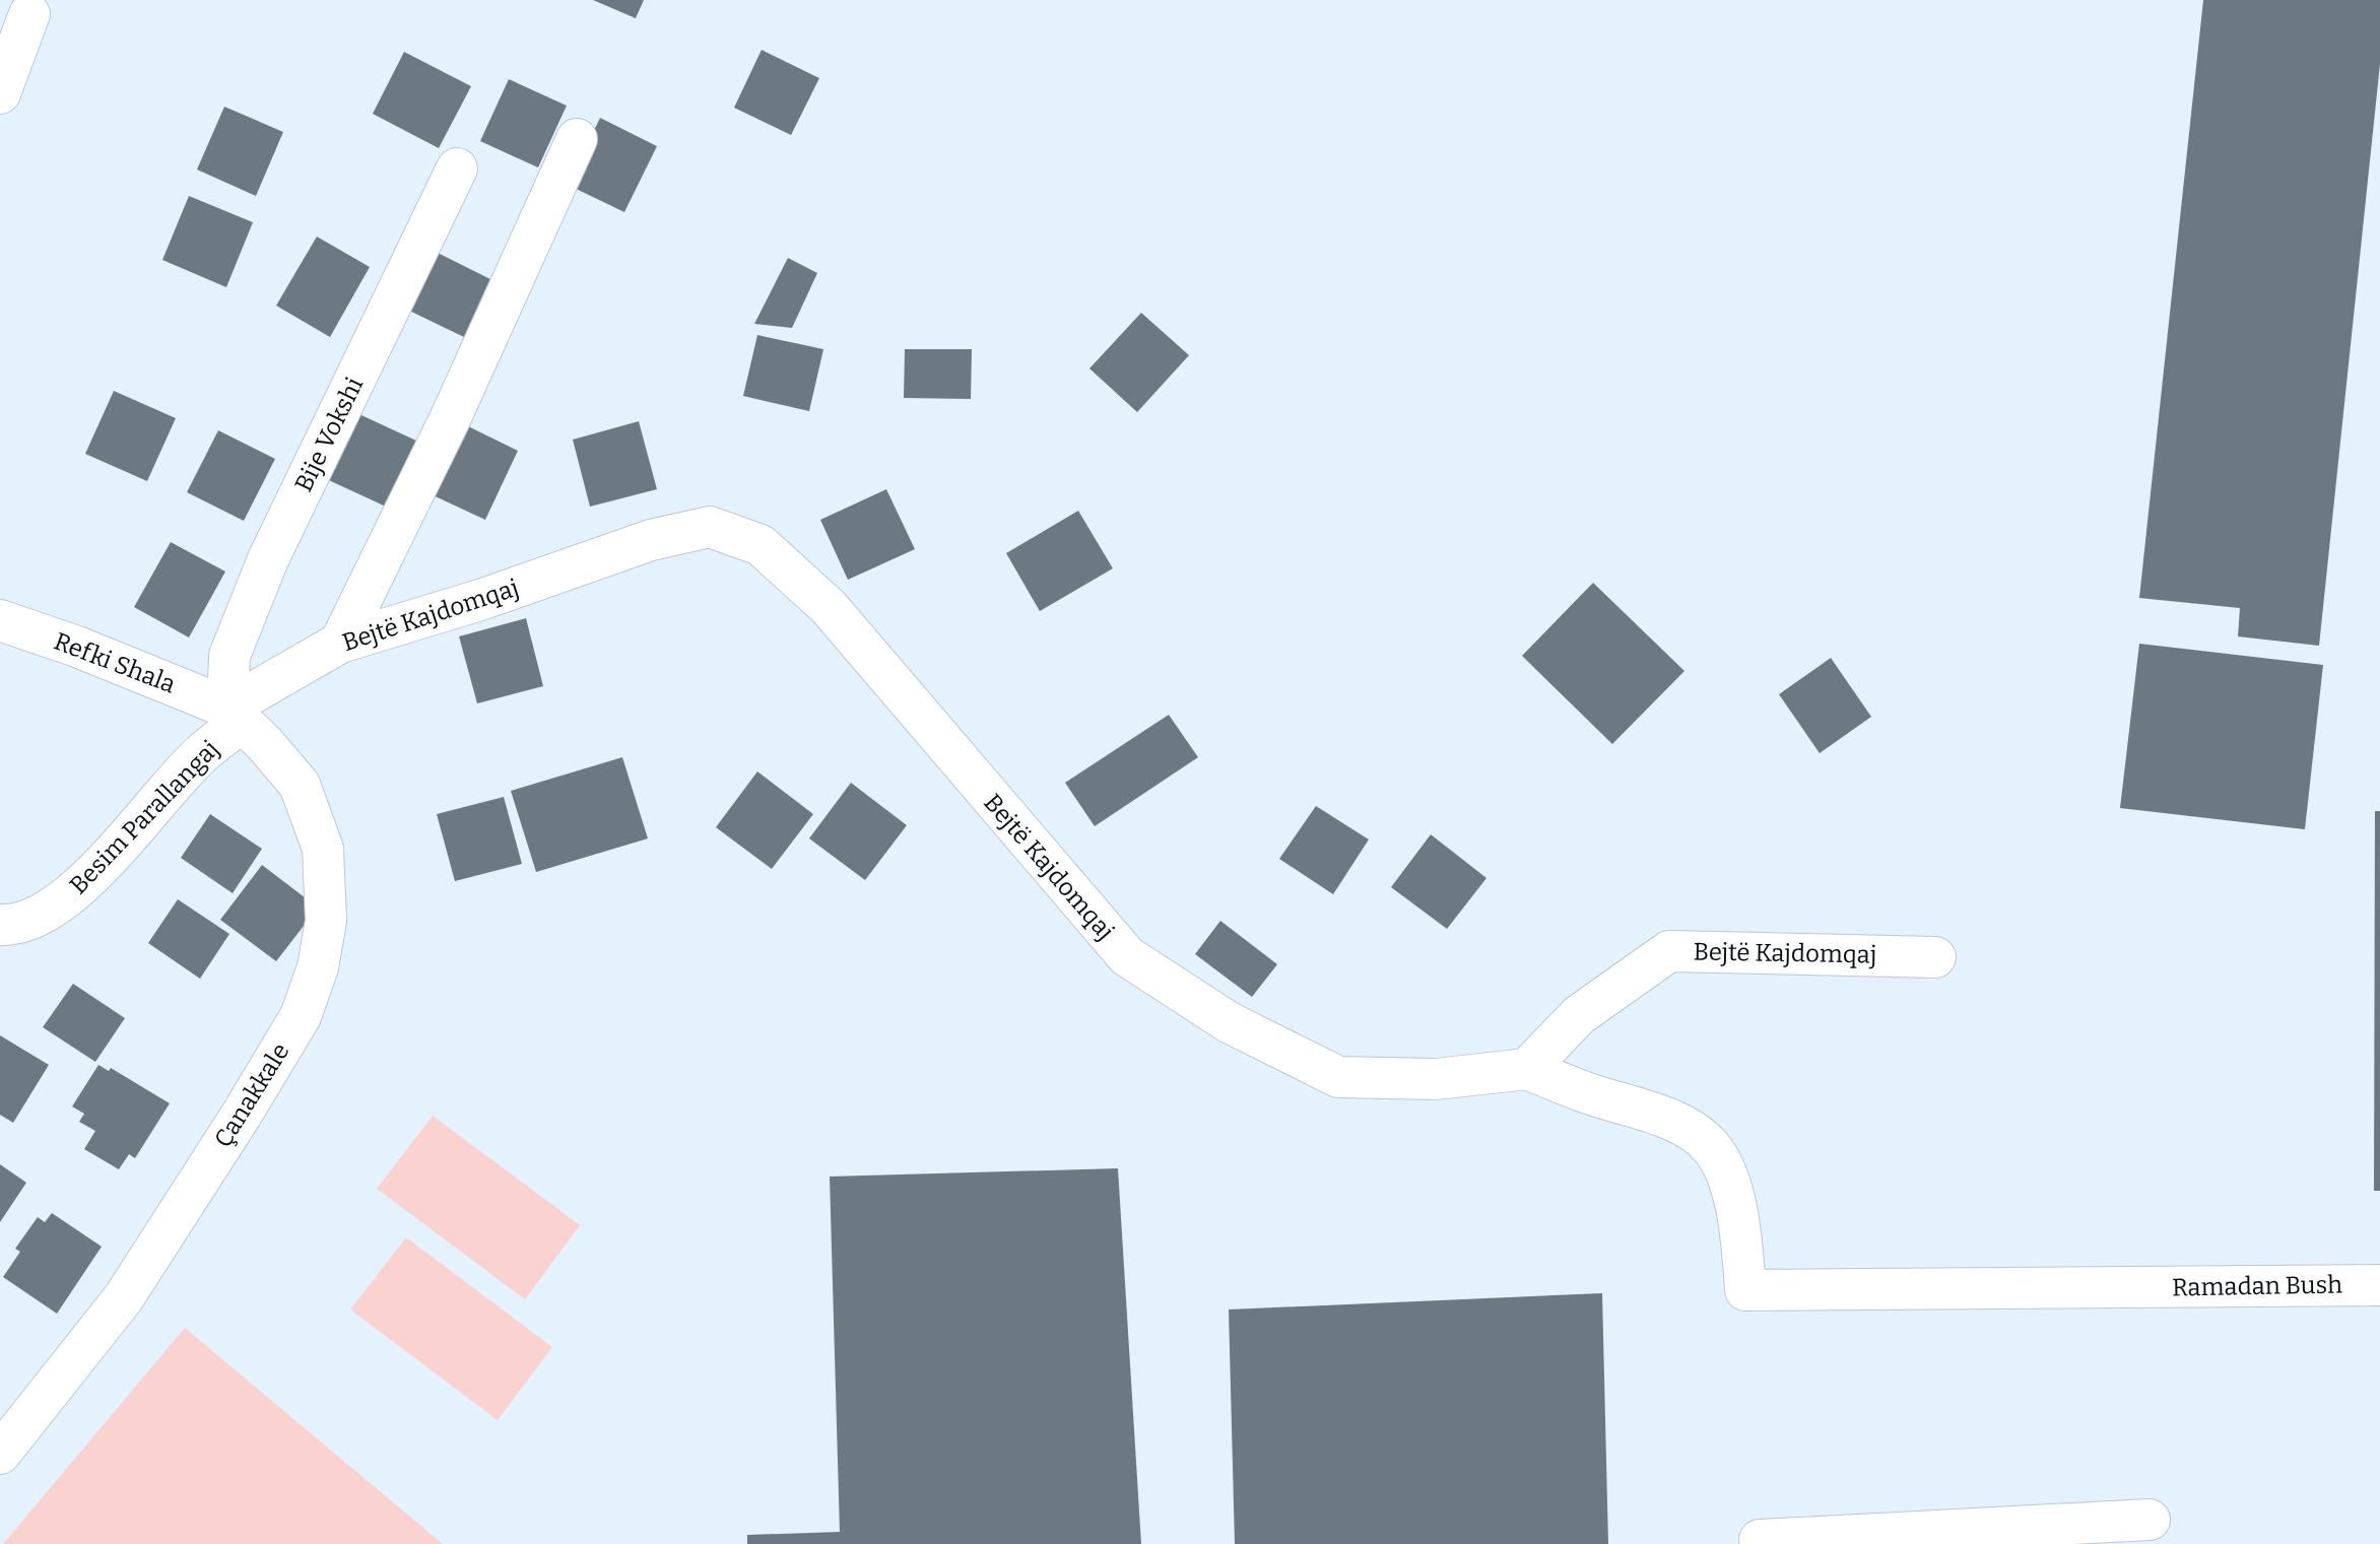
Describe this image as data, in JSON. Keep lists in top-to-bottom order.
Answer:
{
  "streets": {
    "street": [
      "Bije Vokshi",
      "Bejtë Kajdomqaj",
      "Refki Shala",
      "Besim Parallangaj",
      "Çanakkale",
      "Ramadan Bush"
    ]
  },
  "crossings": [
    ["Bije Vokshi", "Bejtë Kajdomqaj"],
    ["Bije Vokshi", "Refki Shala"],
    ["Bije Vokshi", "Besim Parallangaj"],
    ["Bije Vokshi", "Çanakkale"],
    ["Bejtë Kajdomqaj", "Refki Shala"],
    ["Bejtë Kajdomqaj", "Besim Parallangaj"],
    ["Bejtë Kajdomqaj", "Çanakkale"],
    ["Bejtë Kajdomqaj", "Ramadan Bush"],
    ["Refki Shala", "Besim Parallangaj"],
    ["Refki Shala", "Çanakkale"],
    ["Besim Parallangaj", "Çanakkale"]
  ]
}
